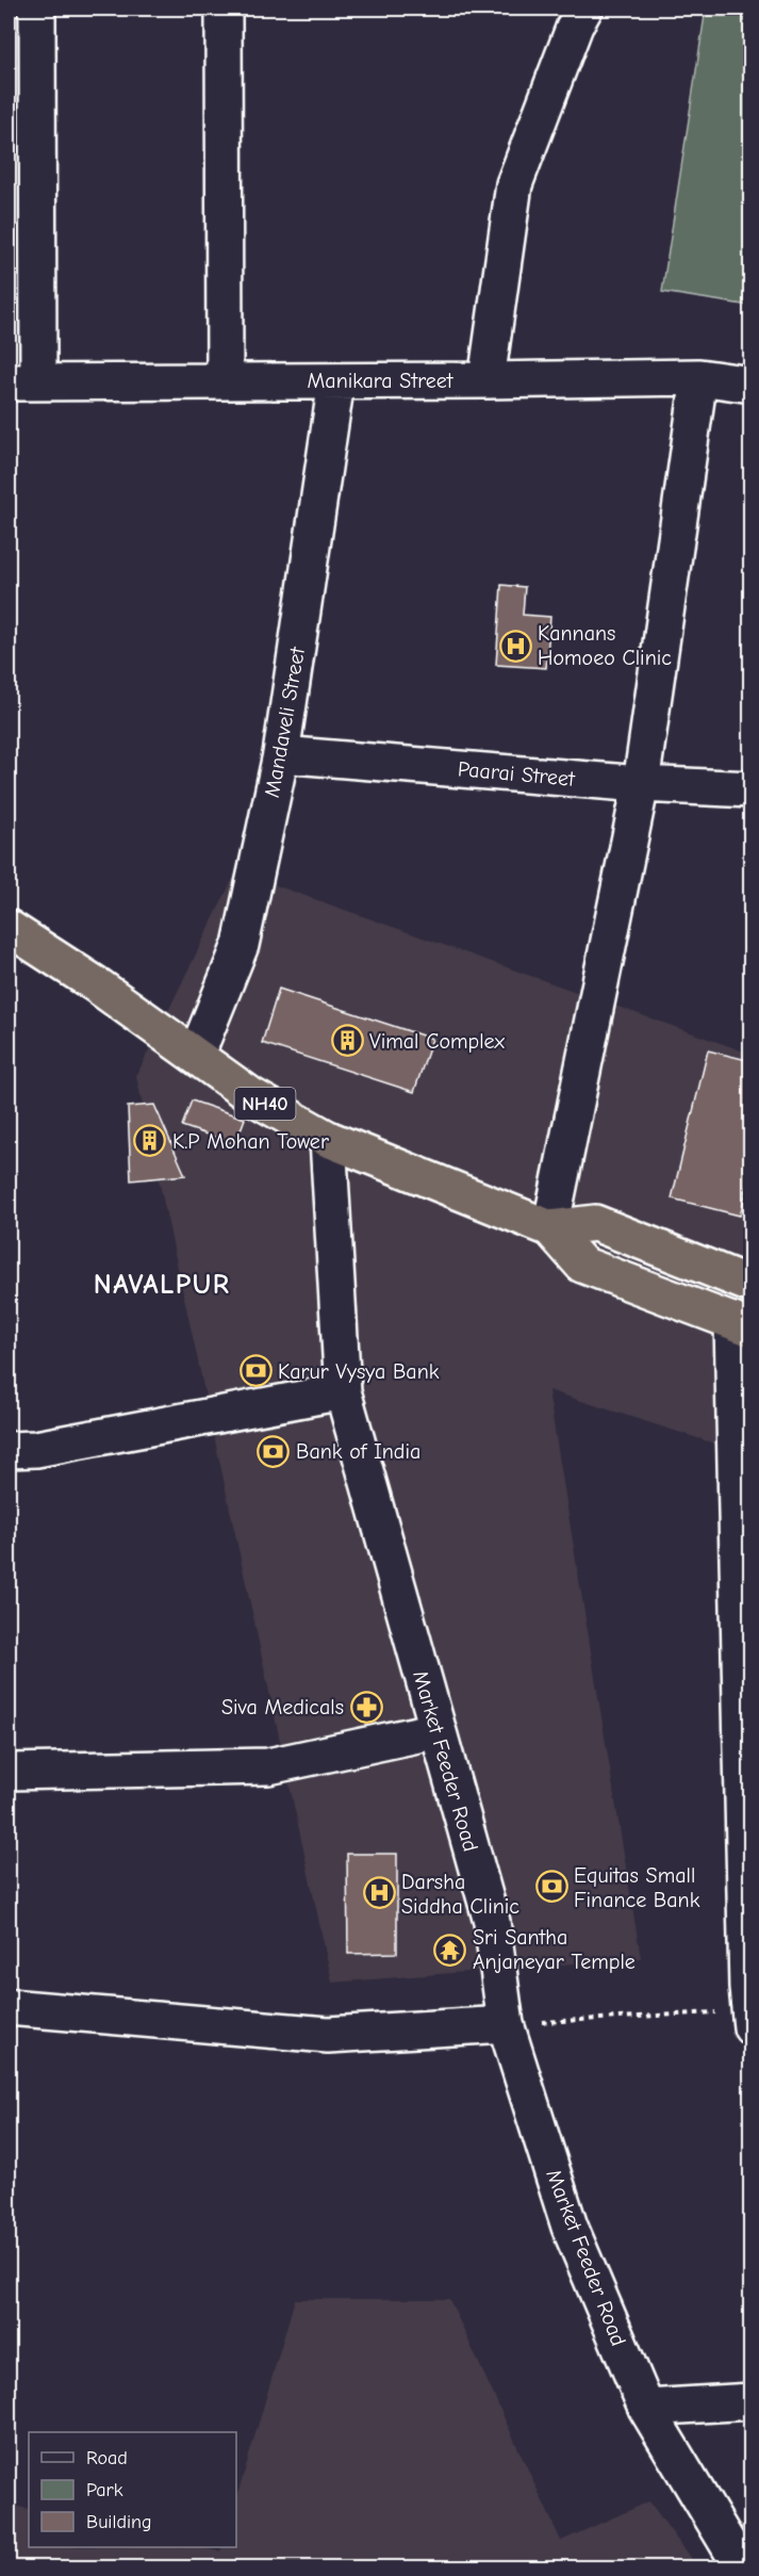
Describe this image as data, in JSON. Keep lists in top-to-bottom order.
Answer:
{
  "streets": {
    "highway": ["NH40"],
    "street": [
      "Manikara Street",
      "Mandaveli Street",
      "Paarai Street",
      "Market Feeder Road"
    ]
  },
  "crossings": [
    ["Manikara Street", "Mandaveli Street"],
    ["Mandaveli Street", "Paarai Street"],
    ["Mandaveli Street", "NH40"],
    ["NH40", "Market Feeder Road"]
  ],
  "districts": ["NAVALPUR"],
  "places": {
    "hospital": ["Kannans Homoeo Clinic", "Darsha Siddha Clinic"],
    "building": ["Vimal Complex", "K.P Mohan Tower"],
    "bank": ["Karur Vysya Bank", "Bank of India", "Equitas Small Finance Bank"],
    "pharmacy": ["Siva Medicals"],
    "temple": ["Sri Santha Anjaneyar Temple"]
  },
  "legend": ["Road", "Park", "Building"]
}
